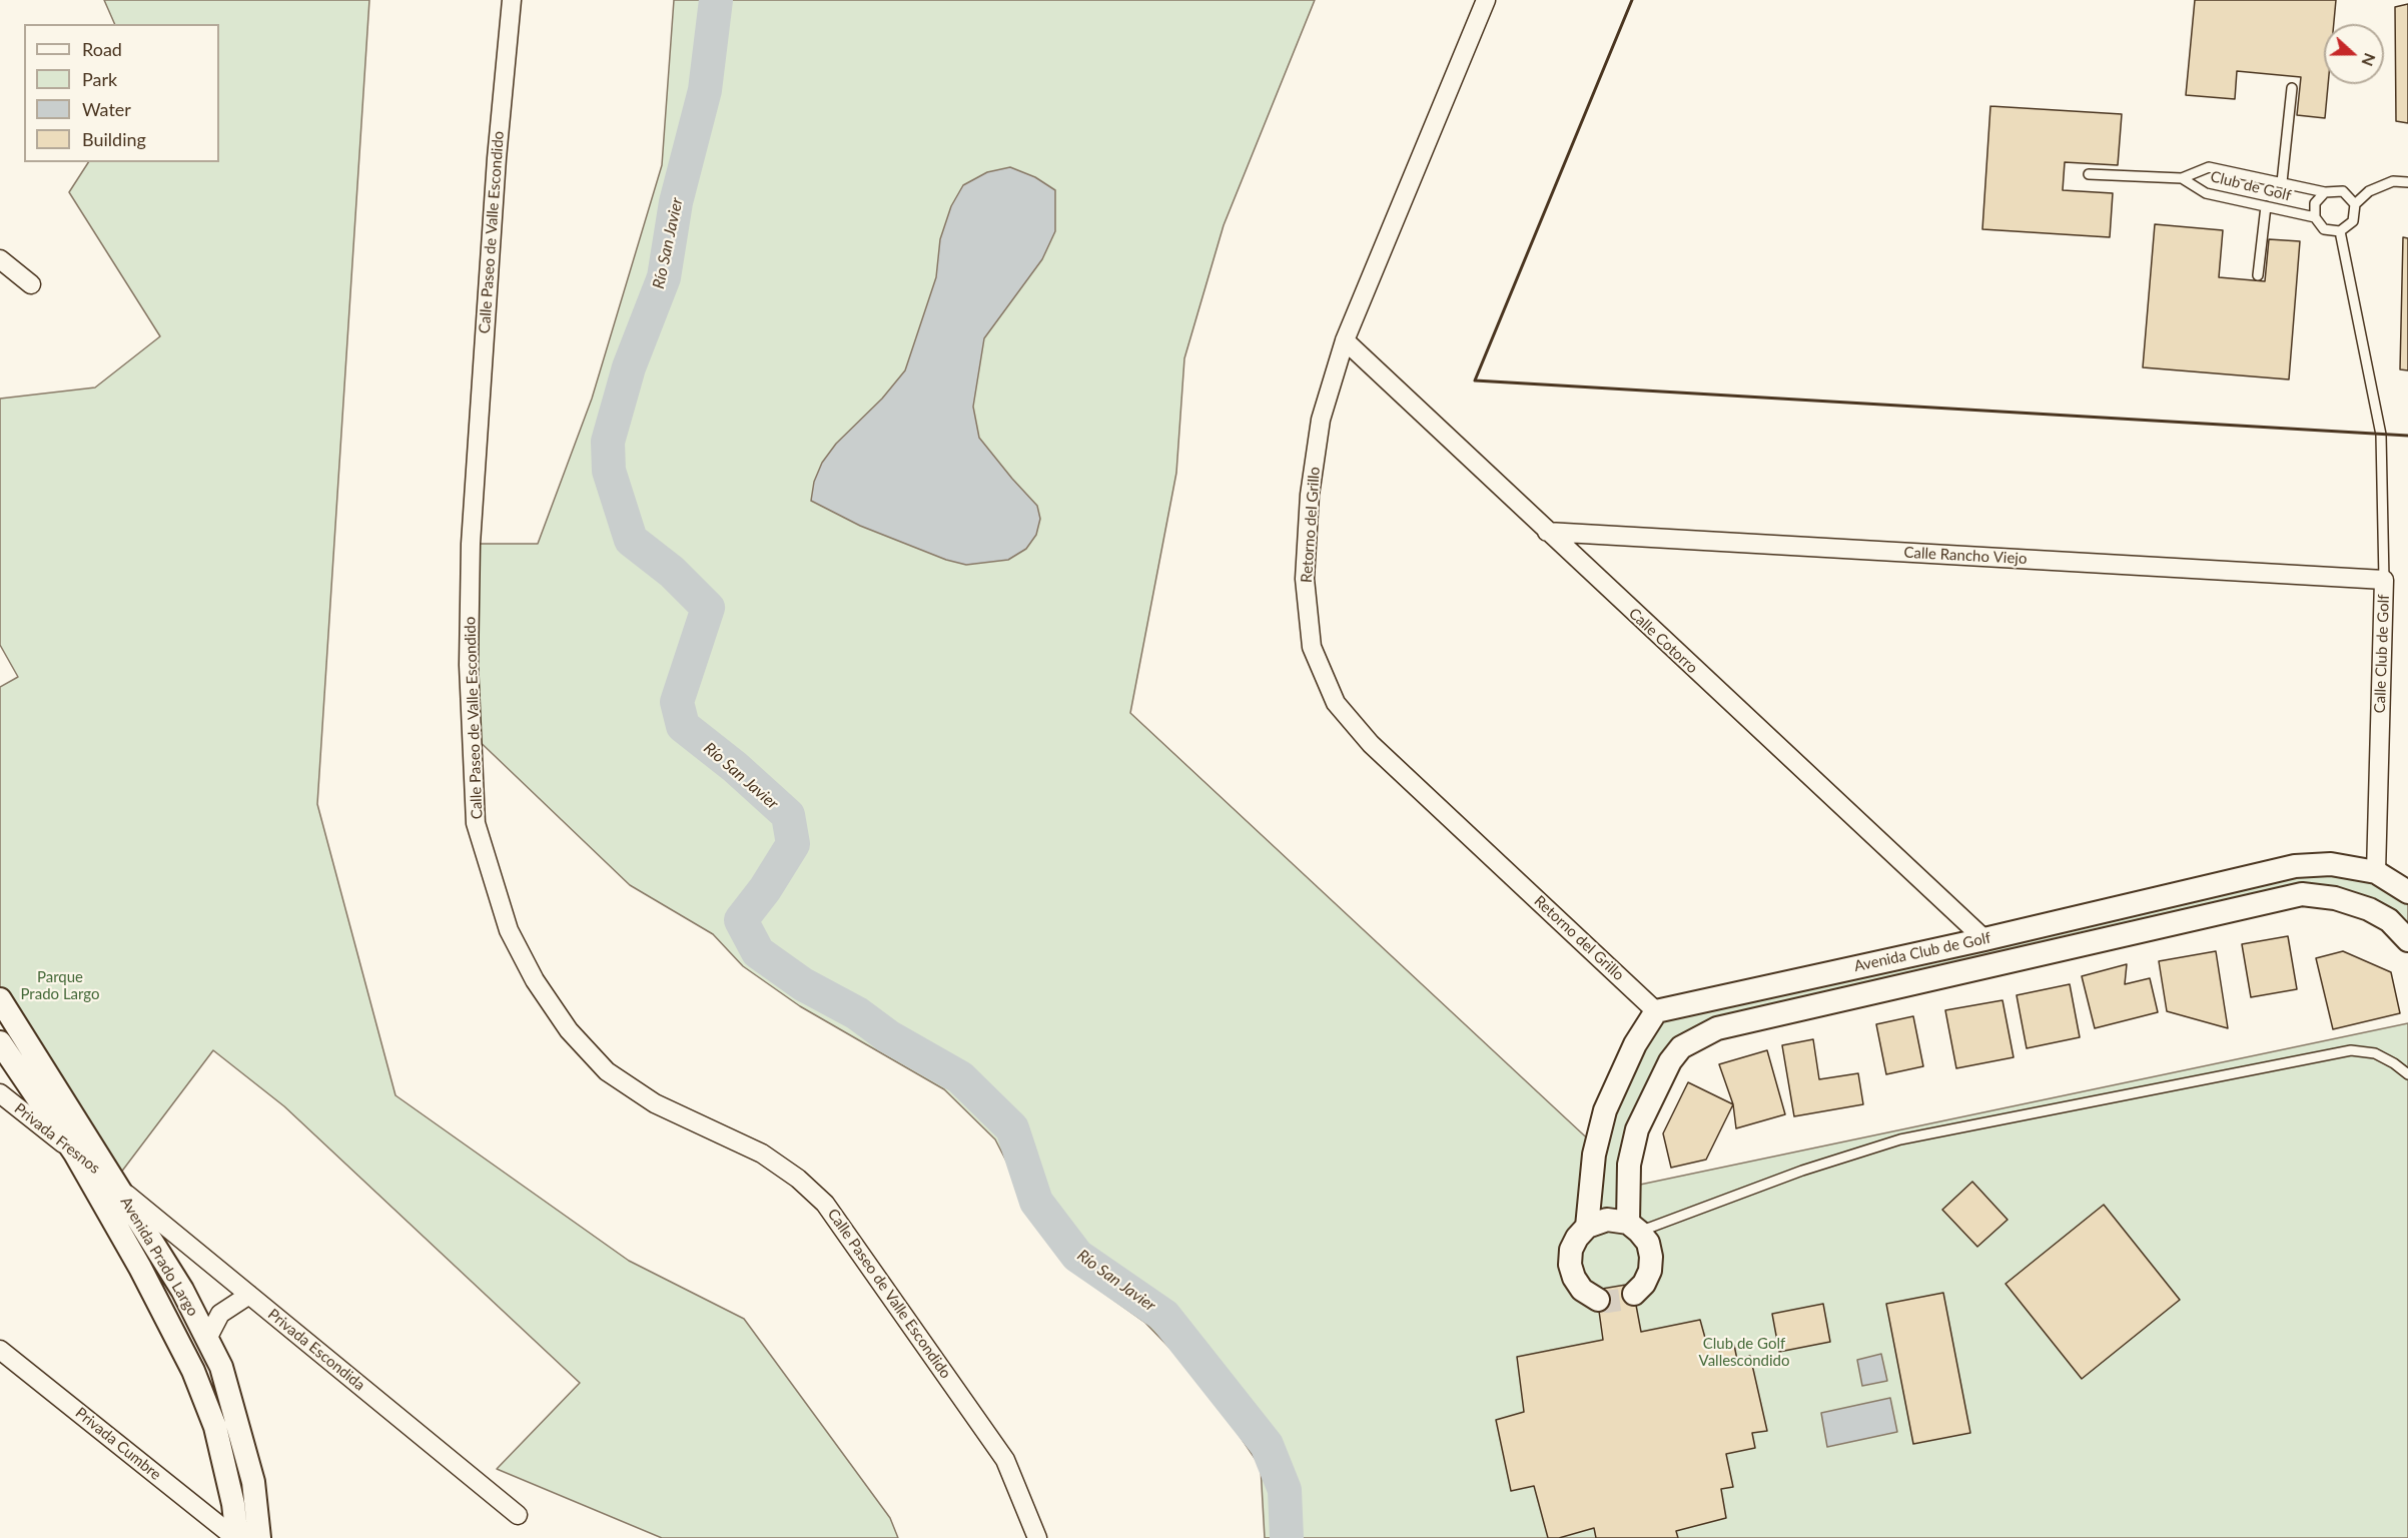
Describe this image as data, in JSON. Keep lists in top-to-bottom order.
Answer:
{
  "streets": {
    "street": [
      "Calle Paseo de Valle Escondido",
      "Retorno del Grillo",
      "Calle Rancho Viejo",
      "Calle Cotorro",
      "Calle Club de Golf",
      "Avenida Club de Golf",
      "Privada Fresnos",
      "Avenida Prado Largo",
      "Privada Escondida",
      "Privada Cumbre"
    ],
    "lane": ["Club de Golf"]
  },
  "crossings": [
    ["Club de Golf", "Calle Club de Golf"],
    ["Retorno del Grillo", "Calle Cotorro"],
    ["Retorno del Grillo", "Avenida Club de Golf"],
    ["Calle Rancho Viejo", "Calle Cotorro"],
    ["Calle Rancho Viejo", "Calle Club de Golf"],
    ["Calle Cotorro", "Avenida Club de Golf"],
    ["Calle Club de Golf", "Avenida Club de Golf"],
    ["Privada Fresnos", "Avenida Prado Largo"],
    ["Privada Fresnos", "Privada Escondida"],
    ["Avenida Prado Largo", "Privada Escondida"],
    ["Avenida Prado Largo", "Privada Cumbre"]
  ],
  "water": ["Río San Javier"],
  "parks": ["Parque Prado Largo", "Club de Golf Vallescondido"],
  "legend": [
    "Road",
    "Park",
    "Water",
    "Building"
  ],
  "north": "right"
}
